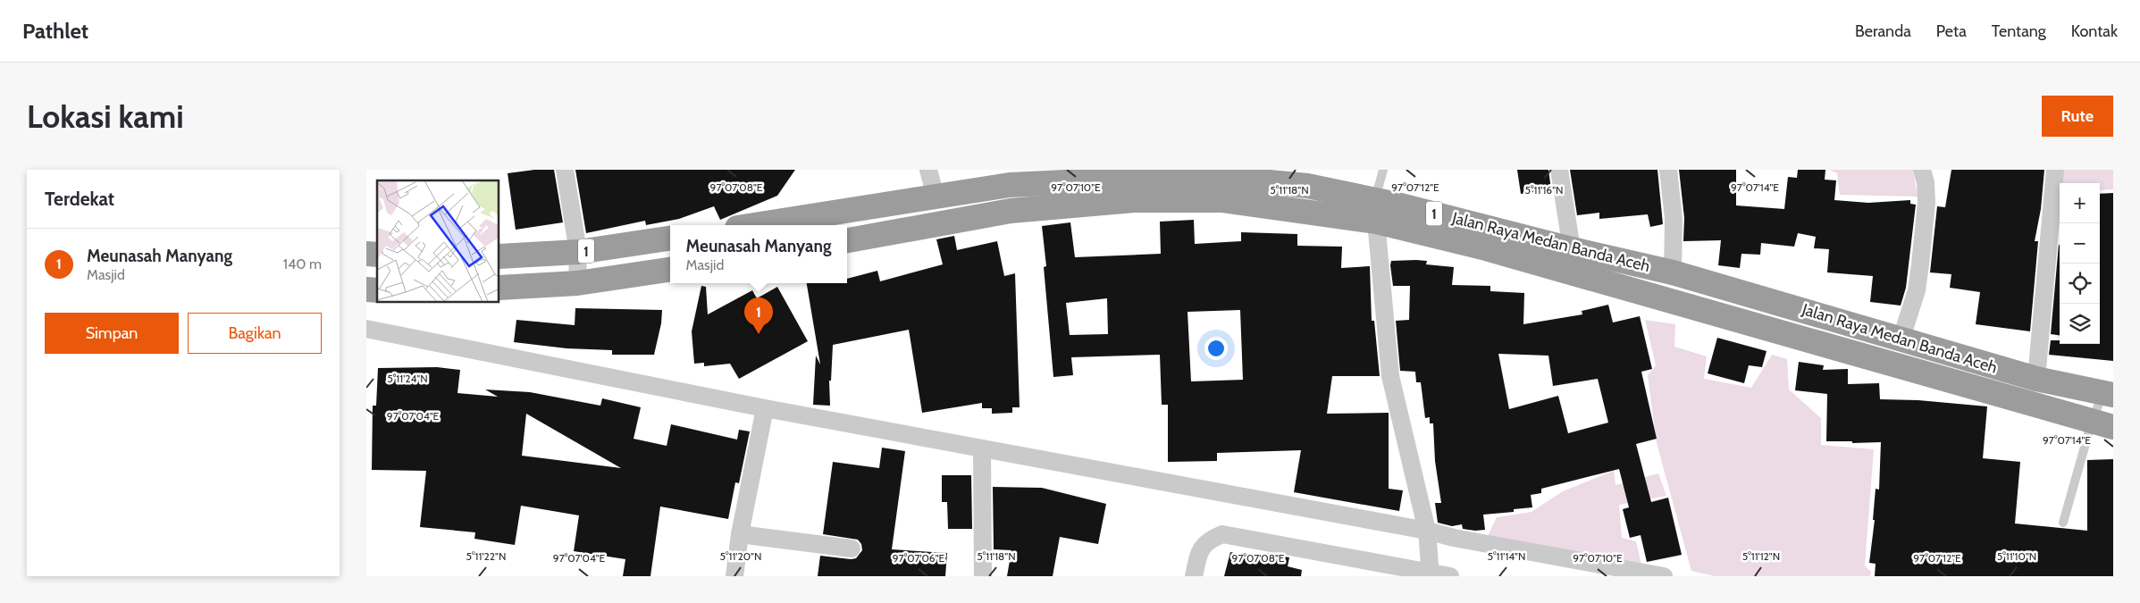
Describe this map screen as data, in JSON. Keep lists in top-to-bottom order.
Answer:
{
  "streets": {
    "highway": ["1", "Jalan Raya Medan Banda Aceh"]
  },
  "page": {
    "header": "Pathlet",
    "nav": [
      "Beranda",
      "Peta",
      "Tentang",
      "Kontak"
    ],
    "buttons": [
      "Rute",
      ["Simpan", "Bagikan"]
    ],
    "title": "Lokasi kami",
    "heading": "Terdekat",
    "map_buttons": ["+", "−"],
    "popup": ["Meunasah Manyang", "Masjid"],
    "list": [
      {
        "mark": "1",
        "name": "Meunasah Manyang",
        "note": "Masjid",
        "value": "140 m"
      }
    ],
    "pins": "1"
  },
  "coordinates": [
    "97°07'08\"E",
    "97°07'10\"E",
    "97°07'12\"E",
    "97°07'14\"E",
    "5°11'18\"N",
    "5°11'16\"N",
    "5°11'24\"N",
    "97°07'04\"E",
    "5°11'22\"N",
    "5°11'20\"N",
    "5°11'14\"N",
    "5°11'12\"N",
    "5°11'10\"N",
    "97°07'06\"E"
  ]
}
